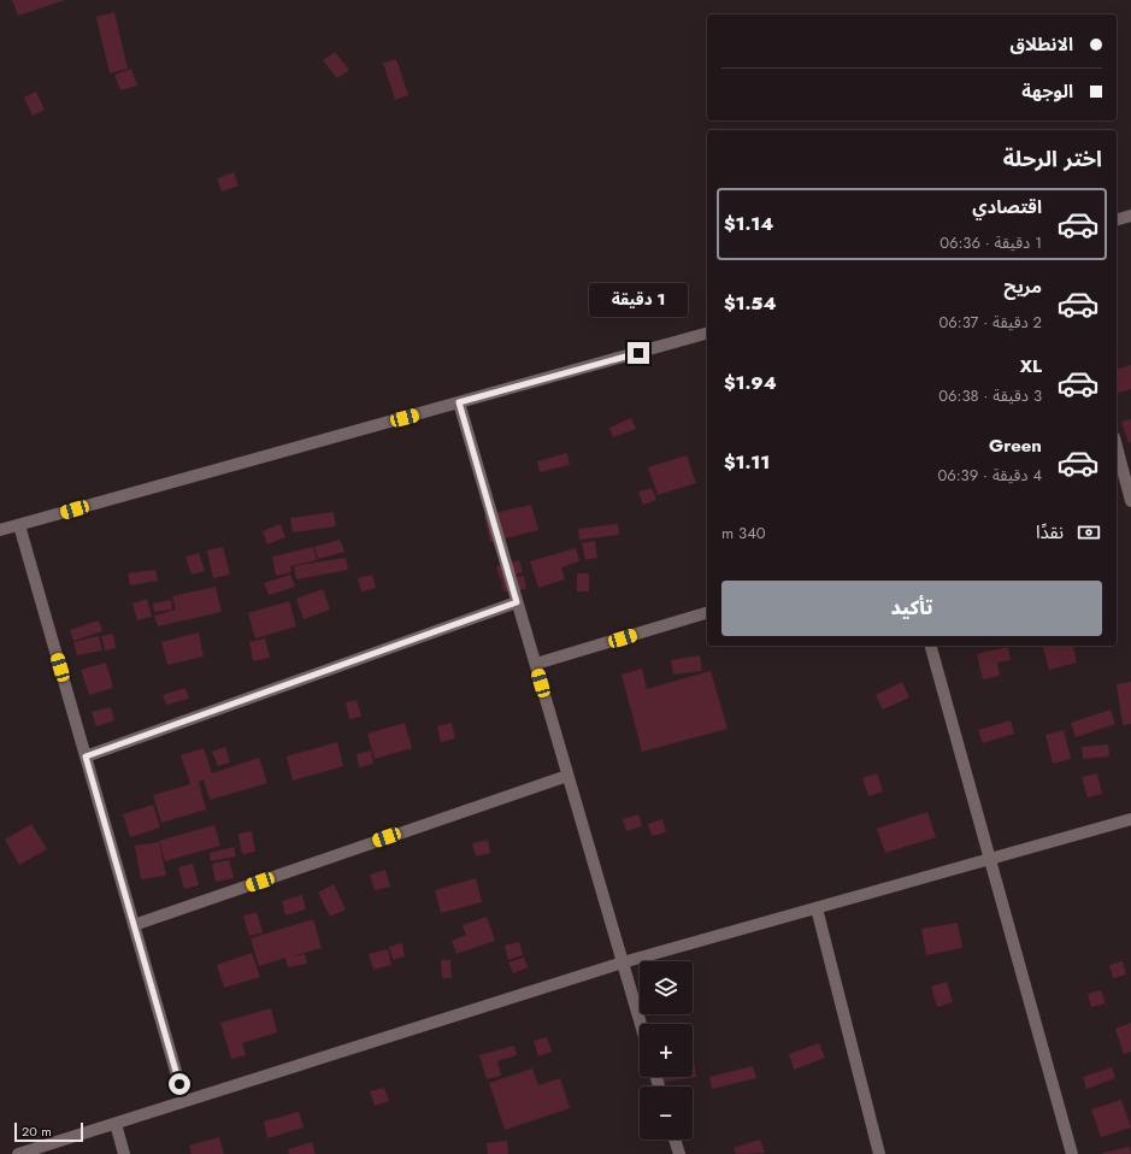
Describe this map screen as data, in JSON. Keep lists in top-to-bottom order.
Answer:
{
  "scale_bar": "20 m",
  "page": {
    "banner": ["الانطلاق", "الوجهة"],
    "heading": "اختر الرحلة",
    "list": [
      {
        "name": "اقتصادي",
        "note": "1 دقيقة · 06:36",
        "value": "$1.14"
      },
      {
        "name": "مريح",
        "note": "2 دقيقة · 06:37",
        "value": "$1.54"
      },
      {
        "name": "XL",
        "note": "3 دقيقة · 06:38",
        "value": "$1.94"
      },
      {
        "name": "Green",
        "note": "4 دقيقة · 06:39",
        "value": "$1.11"
      }
    ],
    "bubble": "1 دقيقة",
    "pay": ["نقدًا", "340 m"],
    "buttons": "تأكيد",
    "map_buttons": ["+", "−"],
    "scale": "20 m"
  }
}
